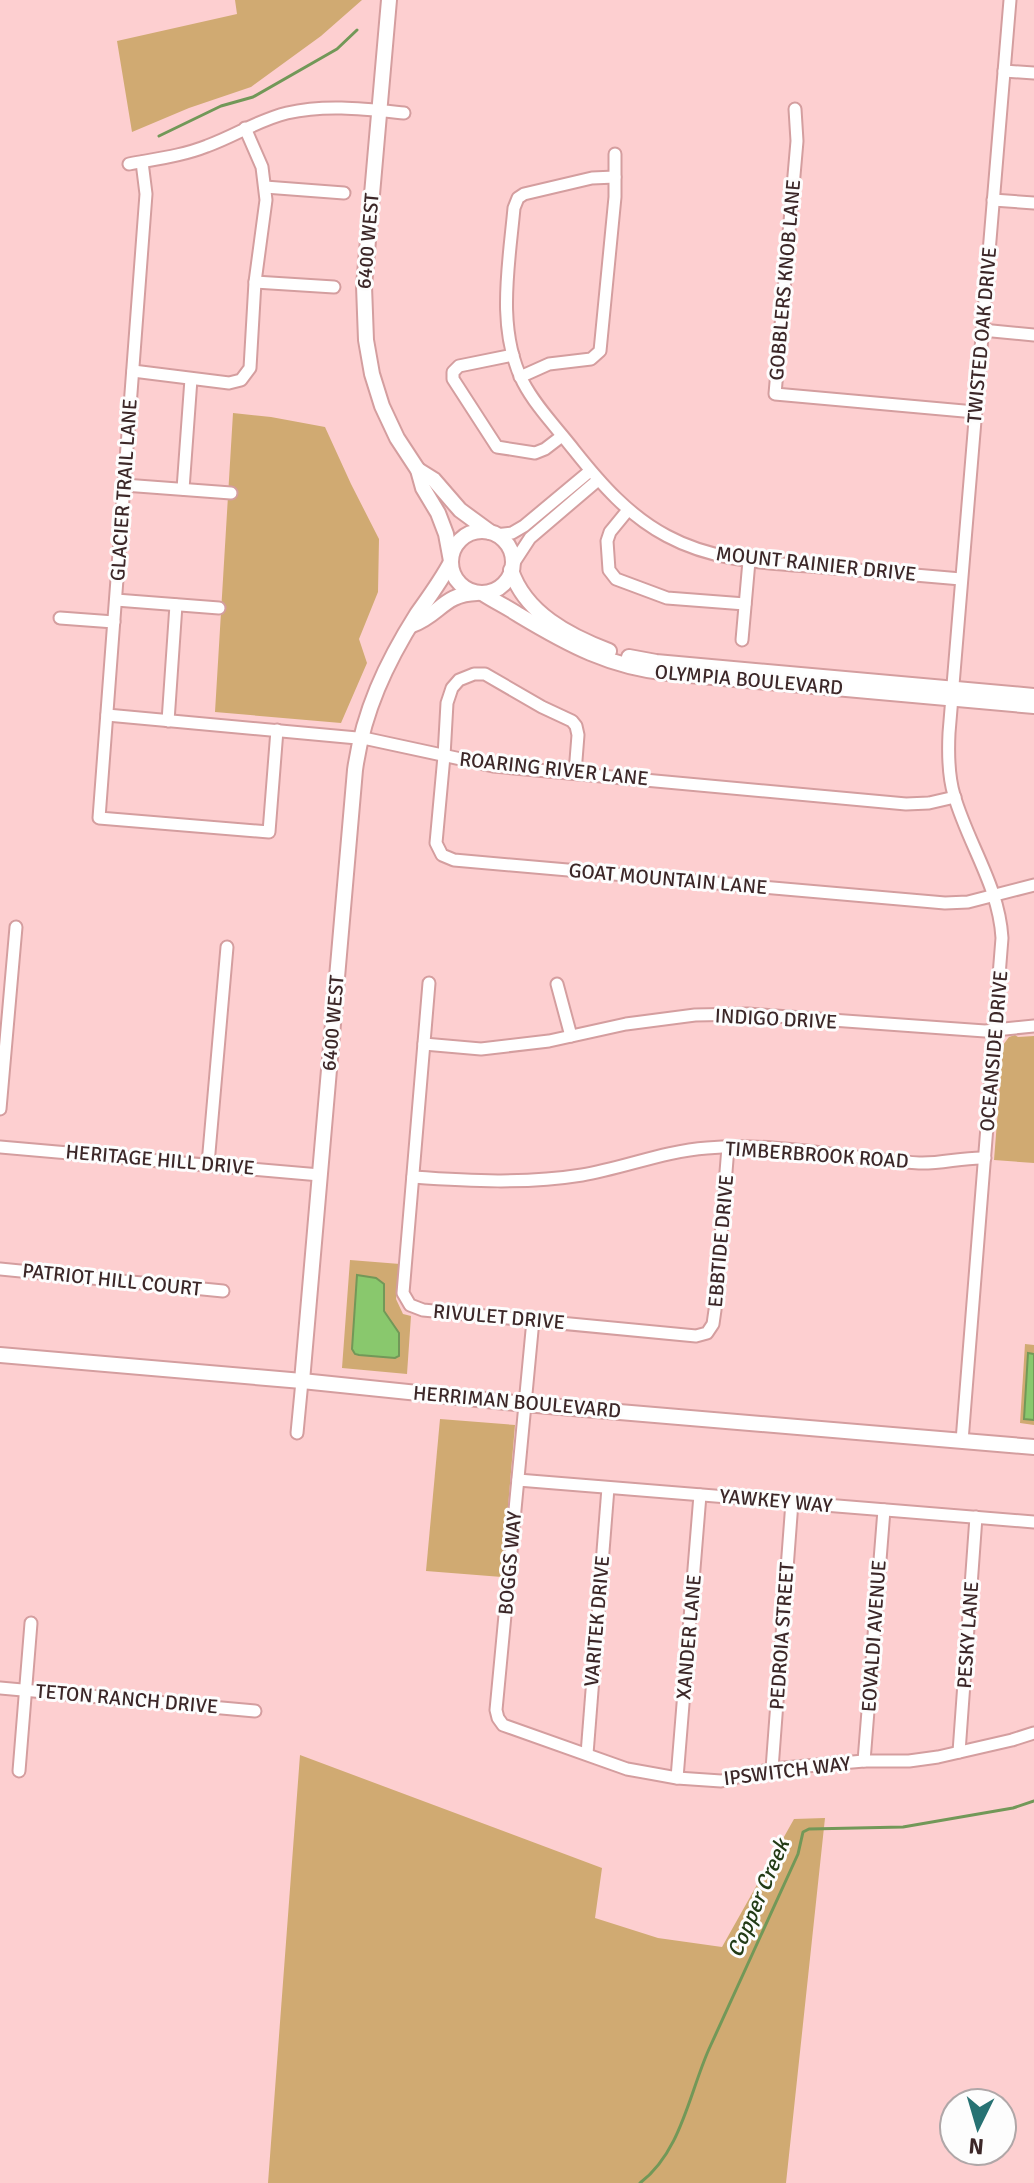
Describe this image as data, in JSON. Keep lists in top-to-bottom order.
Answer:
{
  "streets": {
    "street": [
      "6400 WEST",
      "GOBBLERS KNOB LANE",
      "TWISTED OAK DRIVE",
      "GLACIER TRAIL LANE",
      "MOUNT RAINIER DRIVE",
      "OLYMPIA BOULEVARD",
      "ROARING RIVER LANE",
      "GOAT MOUNTAIN LANE",
      "INDIGO DRIVE",
      "OCEANSIDE DRIVE",
      "TIMBERBROOK ROAD",
      "HERITAGE HILL DRIVE",
      "EBBTIDE DRIVE",
      "PATRIOT HILL COURT",
      "RIVULET DRIVE",
      "HERRIMAN BOULEVARD",
      "YAWKEY WAY",
      "BOGGS WAY",
      "VARITEK DRIVE",
      "PESKY LANE",
      "PEDROIA STREET",
      "EOVALDI AVENUE",
      "XANDER LANE",
      "TETON RANCH DRIVE",
      "IPSWITCH WAY"
    ]
  },
  "crossings": [
    ["6400 WEST", "OLYMPIA BOULEVARD"],
    ["6400 WEST", "ROARING RIVER LANE"],
    ["6400 WEST", "HERITAGE HILL DRIVE"],
    ["6400 WEST", "HERRIMAN BOULEVARD"],
    ["GOBBLERS KNOB LANE", "TWISTED OAK DRIVE"],
    ["TWISTED OAK DRIVE", "MOUNT RAINIER DRIVE"],
    ["TWISTED OAK DRIVE", "OCEANSIDE DRIVE"],
    ["GLACIER TRAIL LANE", "ROARING RIVER LANE"],
    ["OLYMPIA BOULEVARD", "OCEANSIDE DRIVE"],
    ["ROARING RIVER LANE", "GOAT MOUNTAIN LANE"],
    ["ROARING RIVER LANE", "OCEANSIDE DRIVE"],
    ["GOAT MOUNTAIN LANE", "OCEANSIDE DRIVE"],
    ["INDIGO DRIVE", "OCEANSIDE DRIVE"],
    ["INDIGO DRIVE", "RIVULET DRIVE"],
    ["OCEANSIDE DRIVE", "TIMBERBROOK ROAD"],
    ["OCEANSIDE DRIVE", "HERRIMAN BOULEVARD"],
    ["TIMBERBROOK ROAD", "EBBTIDE DRIVE"],
    ["TIMBERBROOK ROAD", "RIVULET DRIVE"],
    ["EBBTIDE DRIVE", "RIVULET DRIVE"],
    ["RIVULET DRIVE", "BOGGS WAY"],
    ["HERRIMAN BOULEVARD", "BOGGS WAY"],
    ["YAWKEY WAY", "BOGGS WAY"],
    ["YAWKEY WAY", "VARITEK DRIVE"],
    ["YAWKEY WAY", "PESKY LANE"],
    ["YAWKEY WAY", "PEDROIA STREET"],
    ["YAWKEY WAY", "EOVALDI AVENUE"],
    ["YAWKEY WAY", "XANDER LANE"],
    ["BOGGS WAY", "IPSWITCH WAY"],
    ["VARITEK DRIVE", "IPSWITCH WAY"],
    ["PESKY LANE", "IPSWITCH WAY"],
    ["PEDROIA STREET", "IPSWITCH WAY"],
    ["EOVALDI AVENUE", "IPSWITCH WAY"],
    ["XANDER LANE", "IPSWITCH WAY"]
  ],
  "water": ["Copper Creek"],
  "north": "bottom"
}
